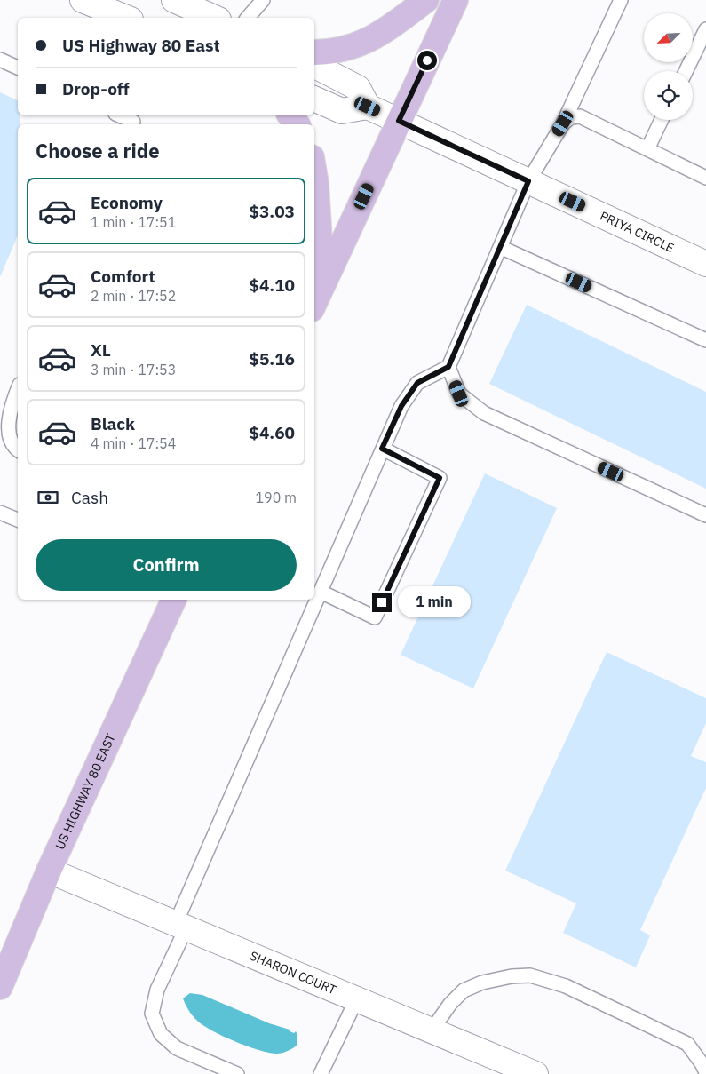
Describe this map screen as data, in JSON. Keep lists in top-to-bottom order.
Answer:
{
  "streets": {
    "main road": ["US HIGHWAY 80 EAST"],
    "street": ["PRIYA CIRCLE", "SHARON COURT"]
  },
  "crossings": [
    ["US HIGHWAY 80 EAST", "SHARON COURT"]
  ],
  "north": "bottom left",
  "page": {
    "banner": ["US Highway 80 East", "Drop-off"],
    "heading": "Choose a ride",
    "list": [
      {
        "name": "Economy",
        "note": "1 min · 17:51",
        "value": "$3.03"
      },
      {
        "name": "Comfort",
        "note": "2 min · 17:52",
        "value": "$4.10"
      },
      {
        "name": "XL",
        "note": "3 min · 17:53",
        "value": "$5.16"
      },
      {
        "name": "Black",
        "note": "4 min · 17:54",
        "value": "$4.60"
      }
    ],
    "pay": ["Cash", "190 m"],
    "buttons": "Confirm",
    "bubble": "1 min"
  }
}
